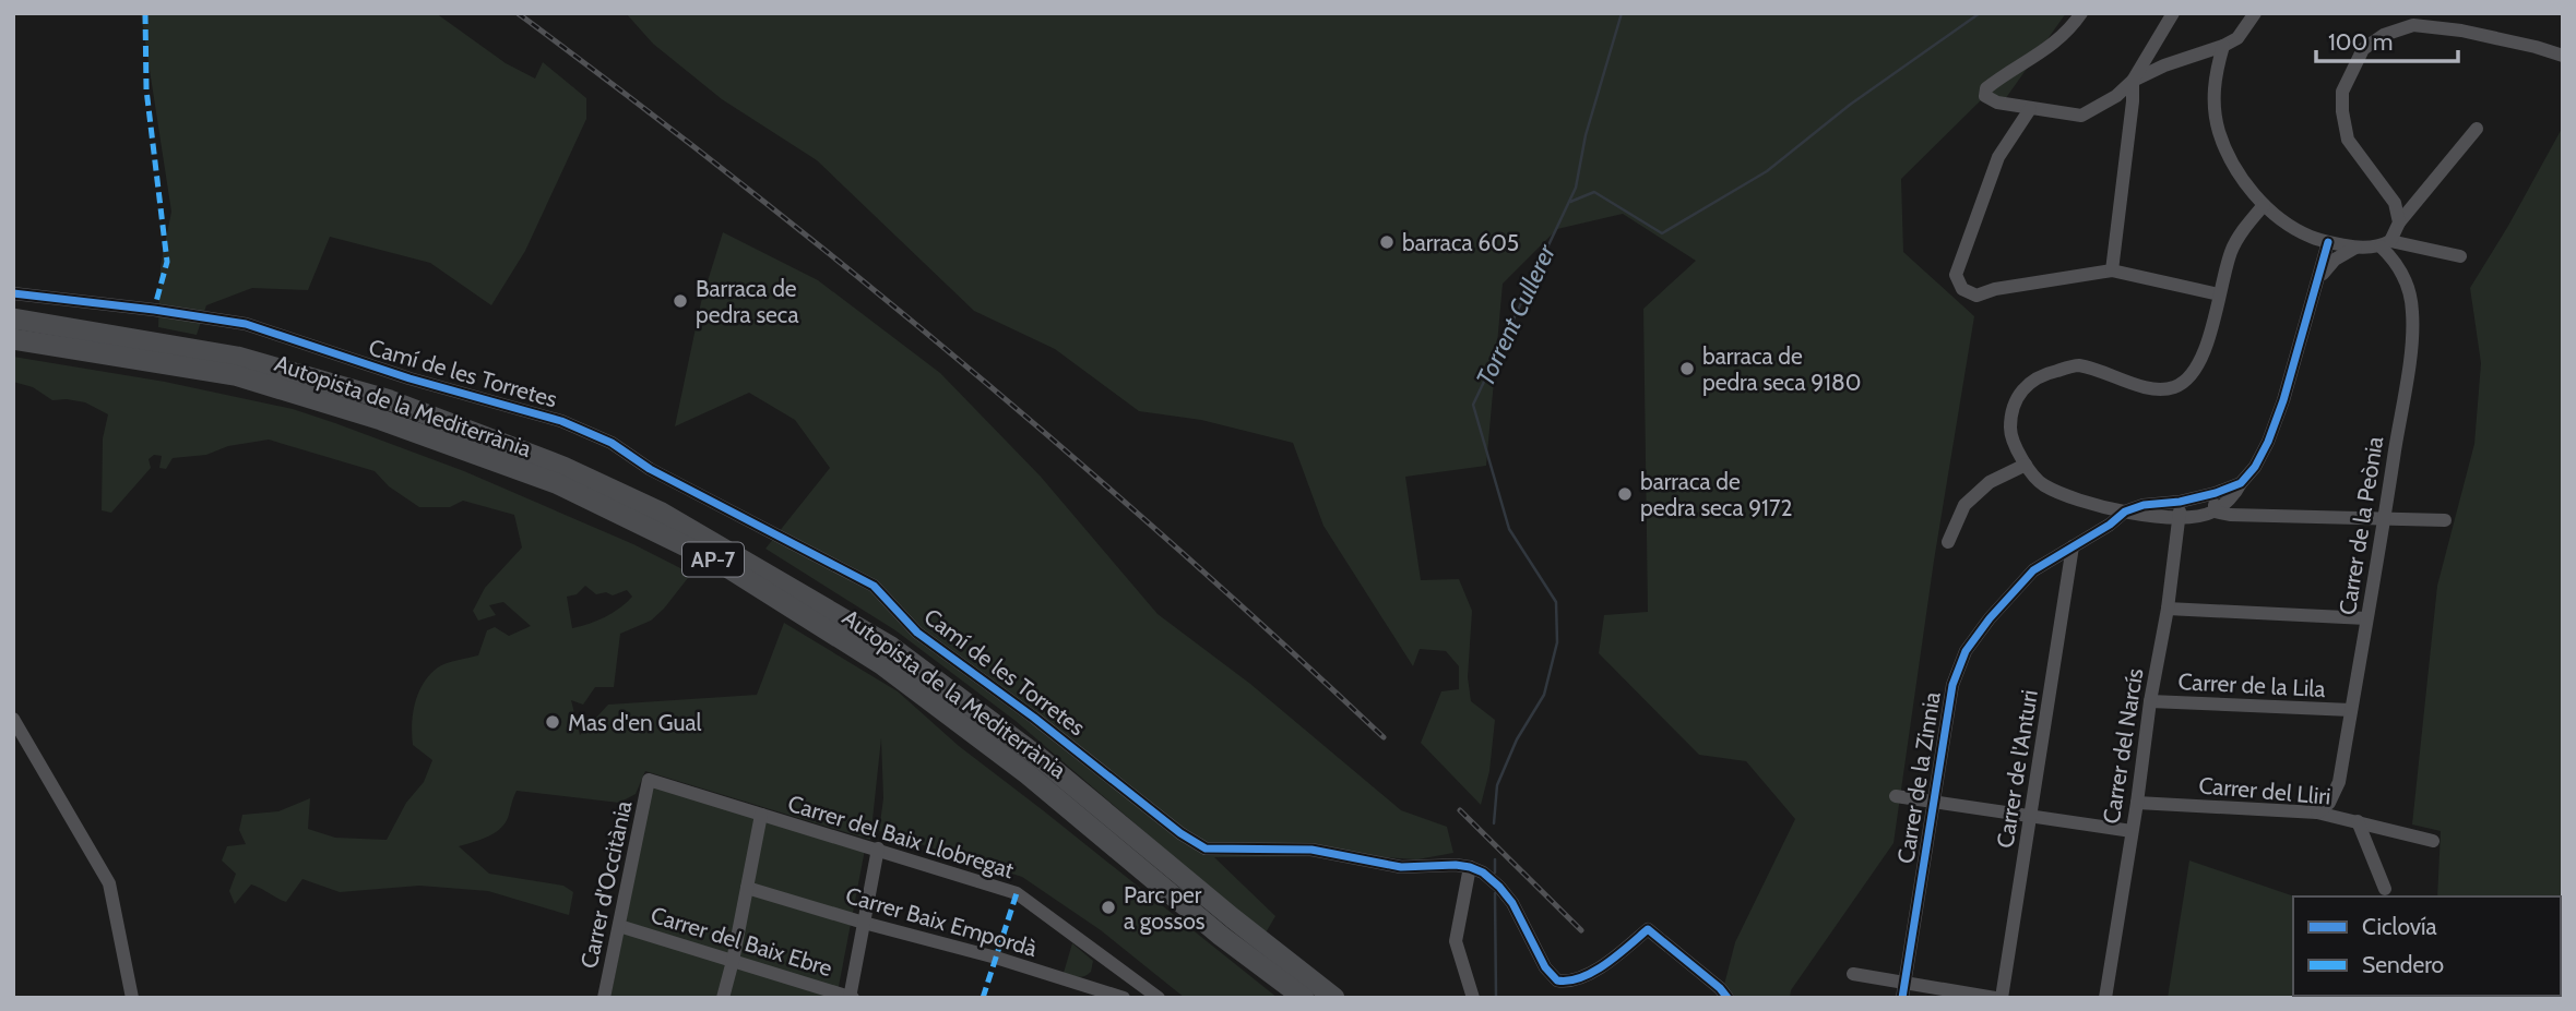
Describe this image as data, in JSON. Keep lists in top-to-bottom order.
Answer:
{
  "streets": {
    "highway": ["Autopista de la Mediterrània", "AP-7"],
    "street": [
      "Camí de les Torretes",
      "Carrer de la Peònia",
      "Carrer de la Lila",
      "Carrer del Narcís",
      "Carrer de l'Anturi",
      "Carrer de la Zinnia",
      "Carrer del Lliri",
      "Carrer del Baix Llobregat",
      "Carrer d'Occitània",
      "Carrer Baix Empordà",
      "Carrer del Baix Ebre"
    ]
  },
  "crossings": [
    ["Carrer de la Peònia", "Carrer de la Lila"],
    ["Carrer de la Peònia", "Carrer del Lliri"],
    ["Carrer de la Lila", "Carrer del Narcís"],
    ["Carrer del Narcís", "Carrer de la Zinnia"],
    ["Carrer del Narcís", "Carrer del Lliri"],
    ["Carrer de l'Anturi", "Carrer de la Zinnia"],
    ["Carrer del Baix Llobregat", "Carrer d'Occitània"],
    ["Carrer d'Occitània", "Carrer del Baix Ebre"]
  ],
  "water": ["Torrent Cullerer"],
  "places": [
    "barraca 605",
    "Barraca de pedra seca",
    "barraca de pedra seca 9180",
    "barraca de pedra seca 9172",
    "Mas d'en Gual",
    "Parc per a gossos"
  ],
  "legend": ["Ciclovía", "Sendero"],
  "scale_bar": "100 m"
}
